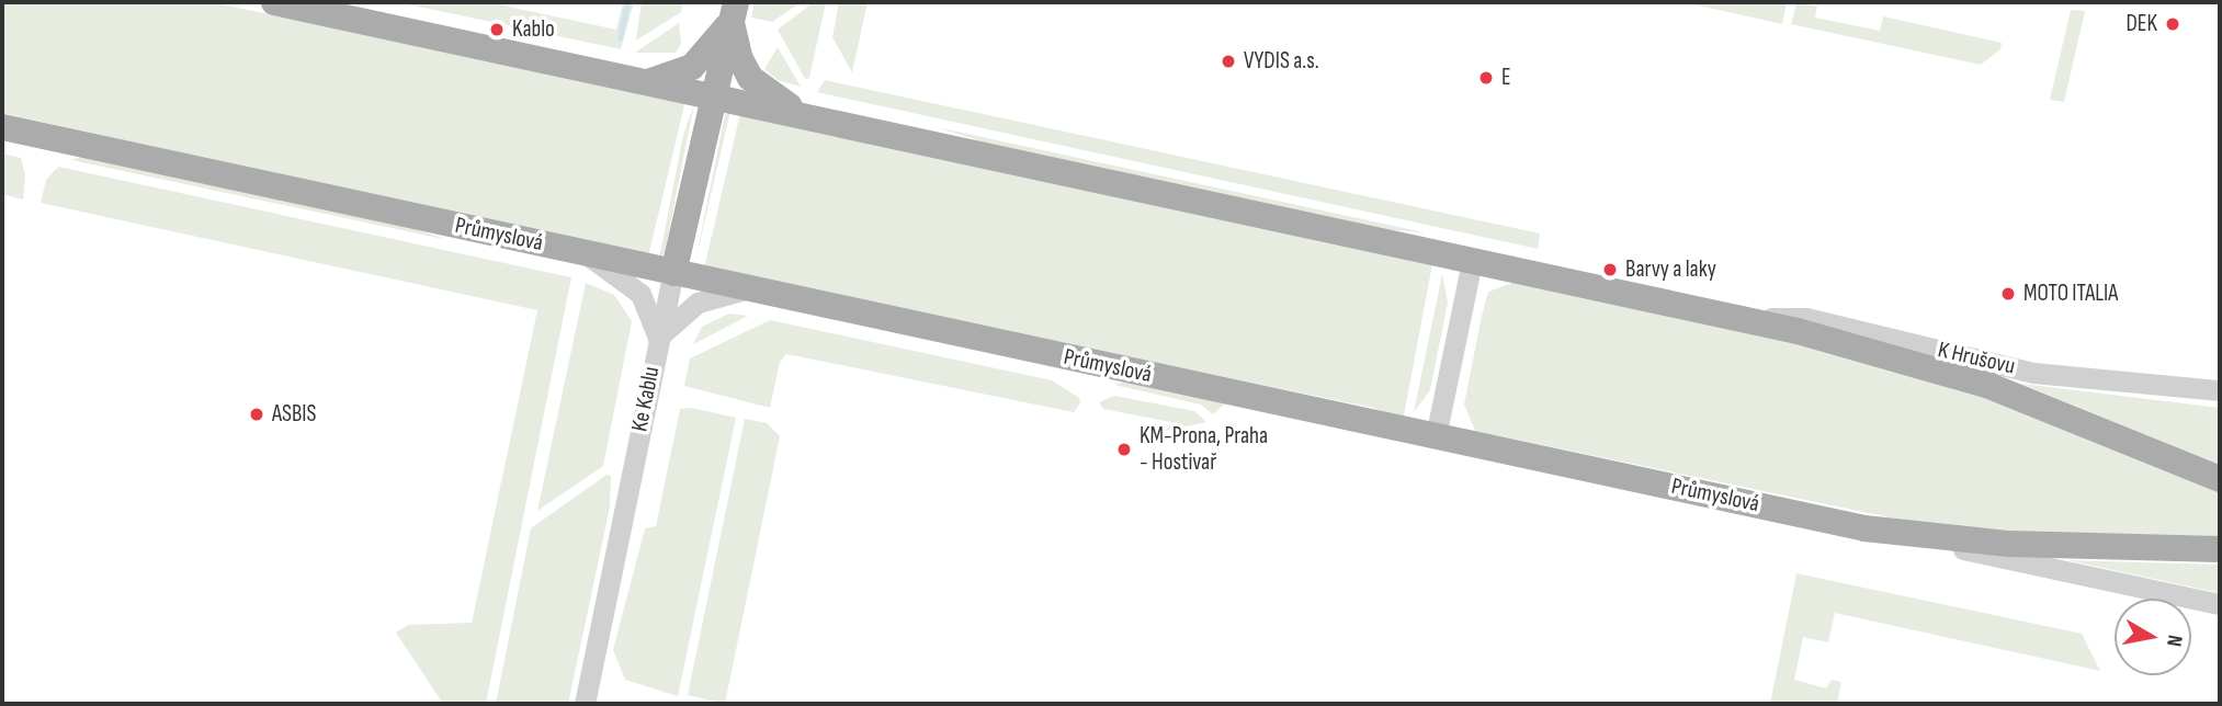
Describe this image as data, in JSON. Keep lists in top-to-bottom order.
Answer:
{
  "streets": {
    "main road": ["Průmyslová", "Ke Kablu"],
    "street": ["K Hrušovu"]
  },
  "crossings": [
    ["Průmyslová", "Ke Kablu"]
  ],
  "places": [
    "DEK",
    "Kablo",
    "VYDIS a.s.",
    "E",
    "Barvy a laky",
    "MOTO ITALIA",
    "ASBIS",
    "KM-Prona, Praha - Hostivař"
  ],
  "north": "right"
}
